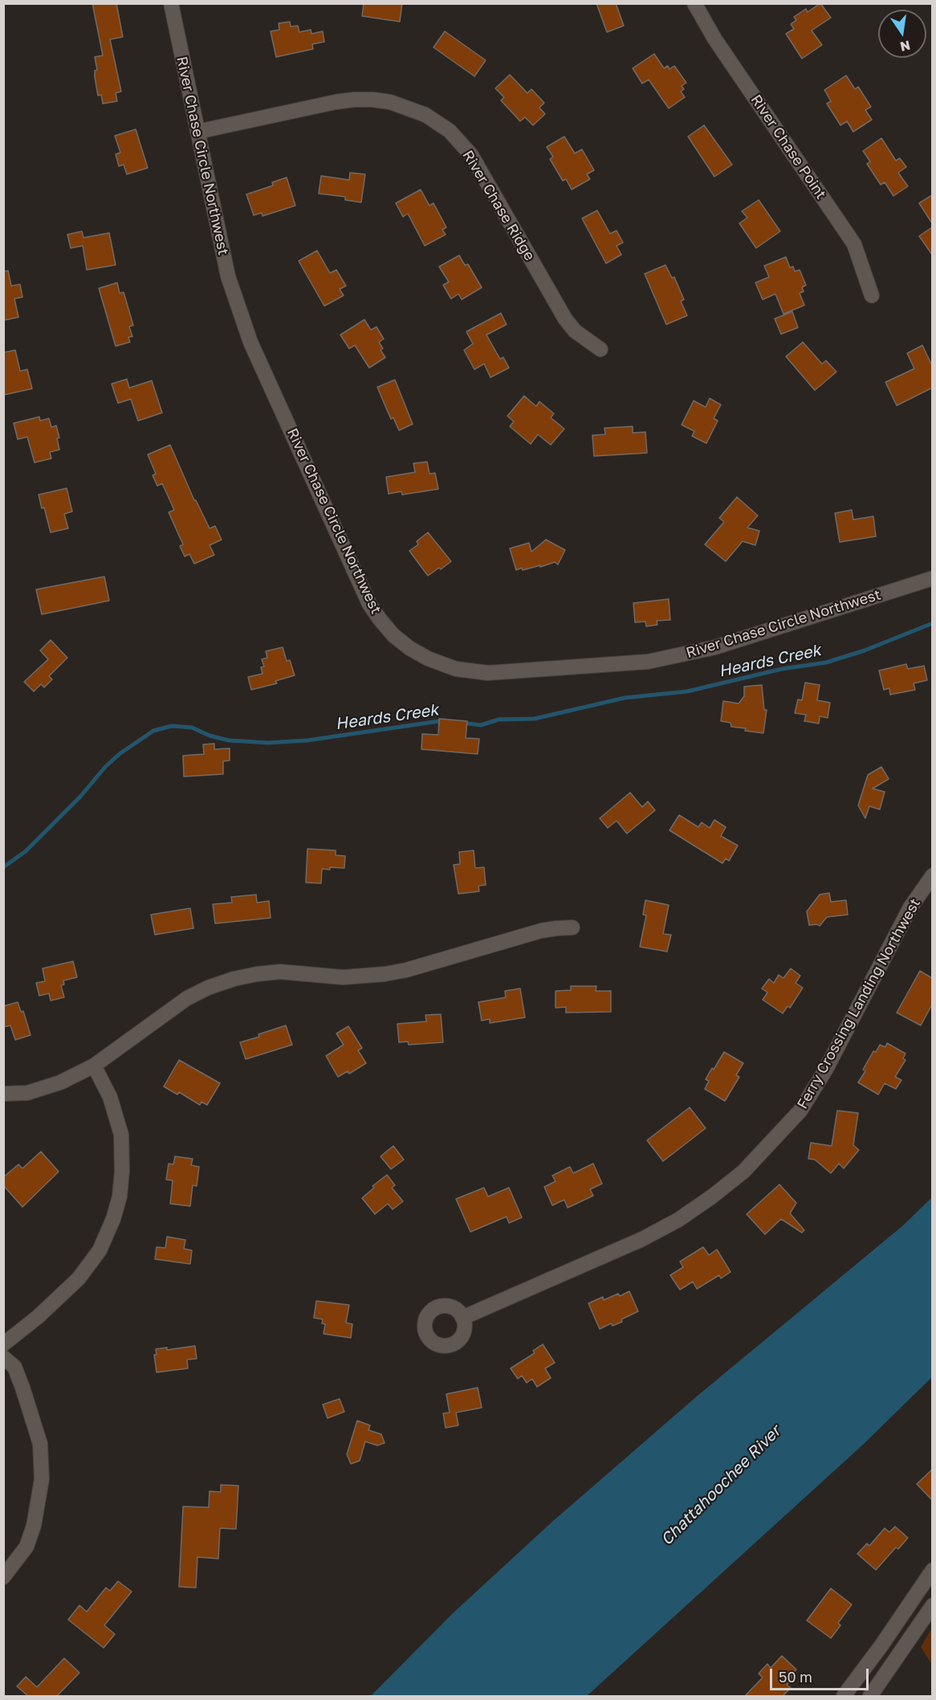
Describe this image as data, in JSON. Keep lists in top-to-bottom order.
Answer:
{
  "streets": {
    "street": [
      "River Chase Point",
      "River Chase Circle Northwest",
      "River Chase Ridge",
      "Ferry Crossing Landing Northwest"
    ]
  },
  "crossings": [
    ["River Chase Circle Northwest", "River Chase Ridge"]
  ],
  "water": ["Heards Creek", "Chattahoochee River"],
  "scale_bar": "50 m",
  "north": "bottom"
}
